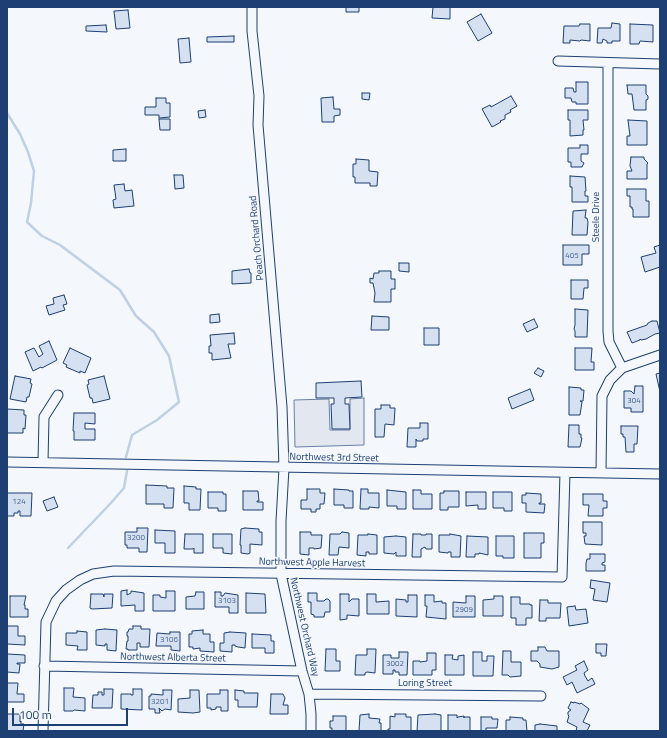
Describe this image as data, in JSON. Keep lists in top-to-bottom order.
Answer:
{
  "streets": {
    "street": [
      "Steele Drive",
      "Peach Orchard Road",
      "Northwest 3rd Street",
      "Northwest Apple Harvest",
      "Northwest Orchard Way",
      "Northwest Alberta Street",
      "Loring Street"
    ]
  },
  "crossings": [
    ["Peach Orchard Road", "Northwest 3rd Street"],
    ["Peach Orchard Road", "Northwest Orchard Way"],
    ["Northwest 3rd Street", "Northwest Apple Harvest"],
    ["Northwest 3rd Street", "Northwest Orchard Way"],
    ["Northwest Apple Harvest", "Northwest Orchard Way"],
    ["Northwest Apple Harvest", "Northwest Alberta Street"],
    ["Northwest Orchard Way", "Northwest Alberta Street"],
    ["Northwest Orchard Way", "Loring Street"]
  ],
  "house_numbers": [
    "405",
    "304",
    "124",
    "3200",
    "3103",
    "2909",
    "3106",
    "3002",
    "3201"
  ],
  "scale_bar": "100 m"
}
